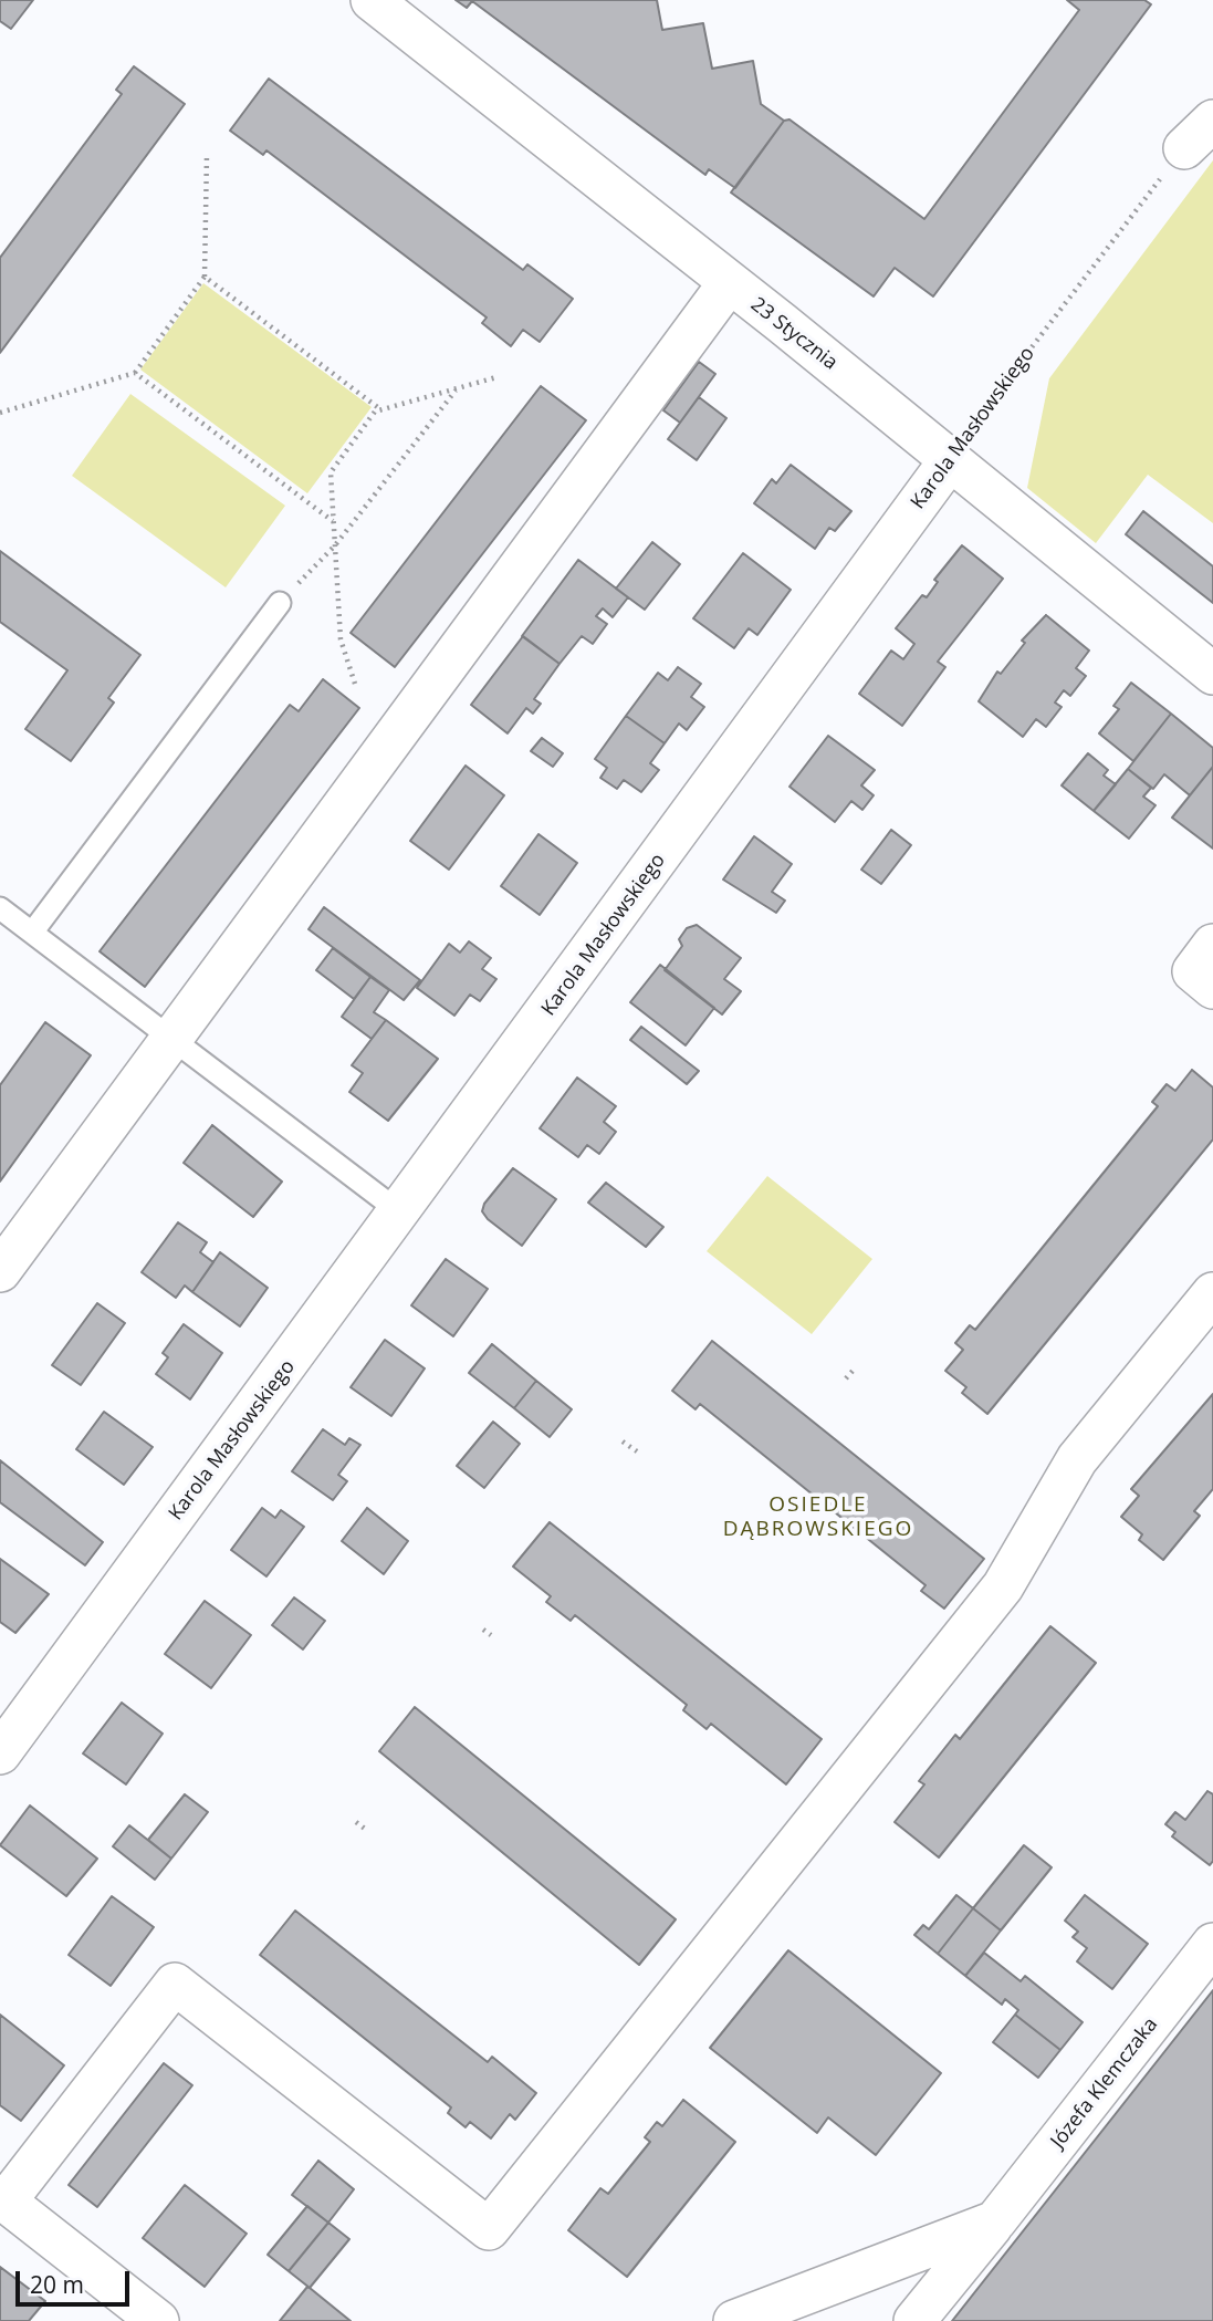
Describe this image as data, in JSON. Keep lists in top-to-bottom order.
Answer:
{
  "streets": {
    "street": ["23 Stycznia", "Karola Masłowskiego", "Józefa Klemczaka"]
  },
  "crossings": [
    ["23 Stycznia", "Karola Masłowskiego"]
  ],
  "districts": ["OSIEDLE DĄBROWSKIEGO"],
  "scale_bar": "20 m"
}
